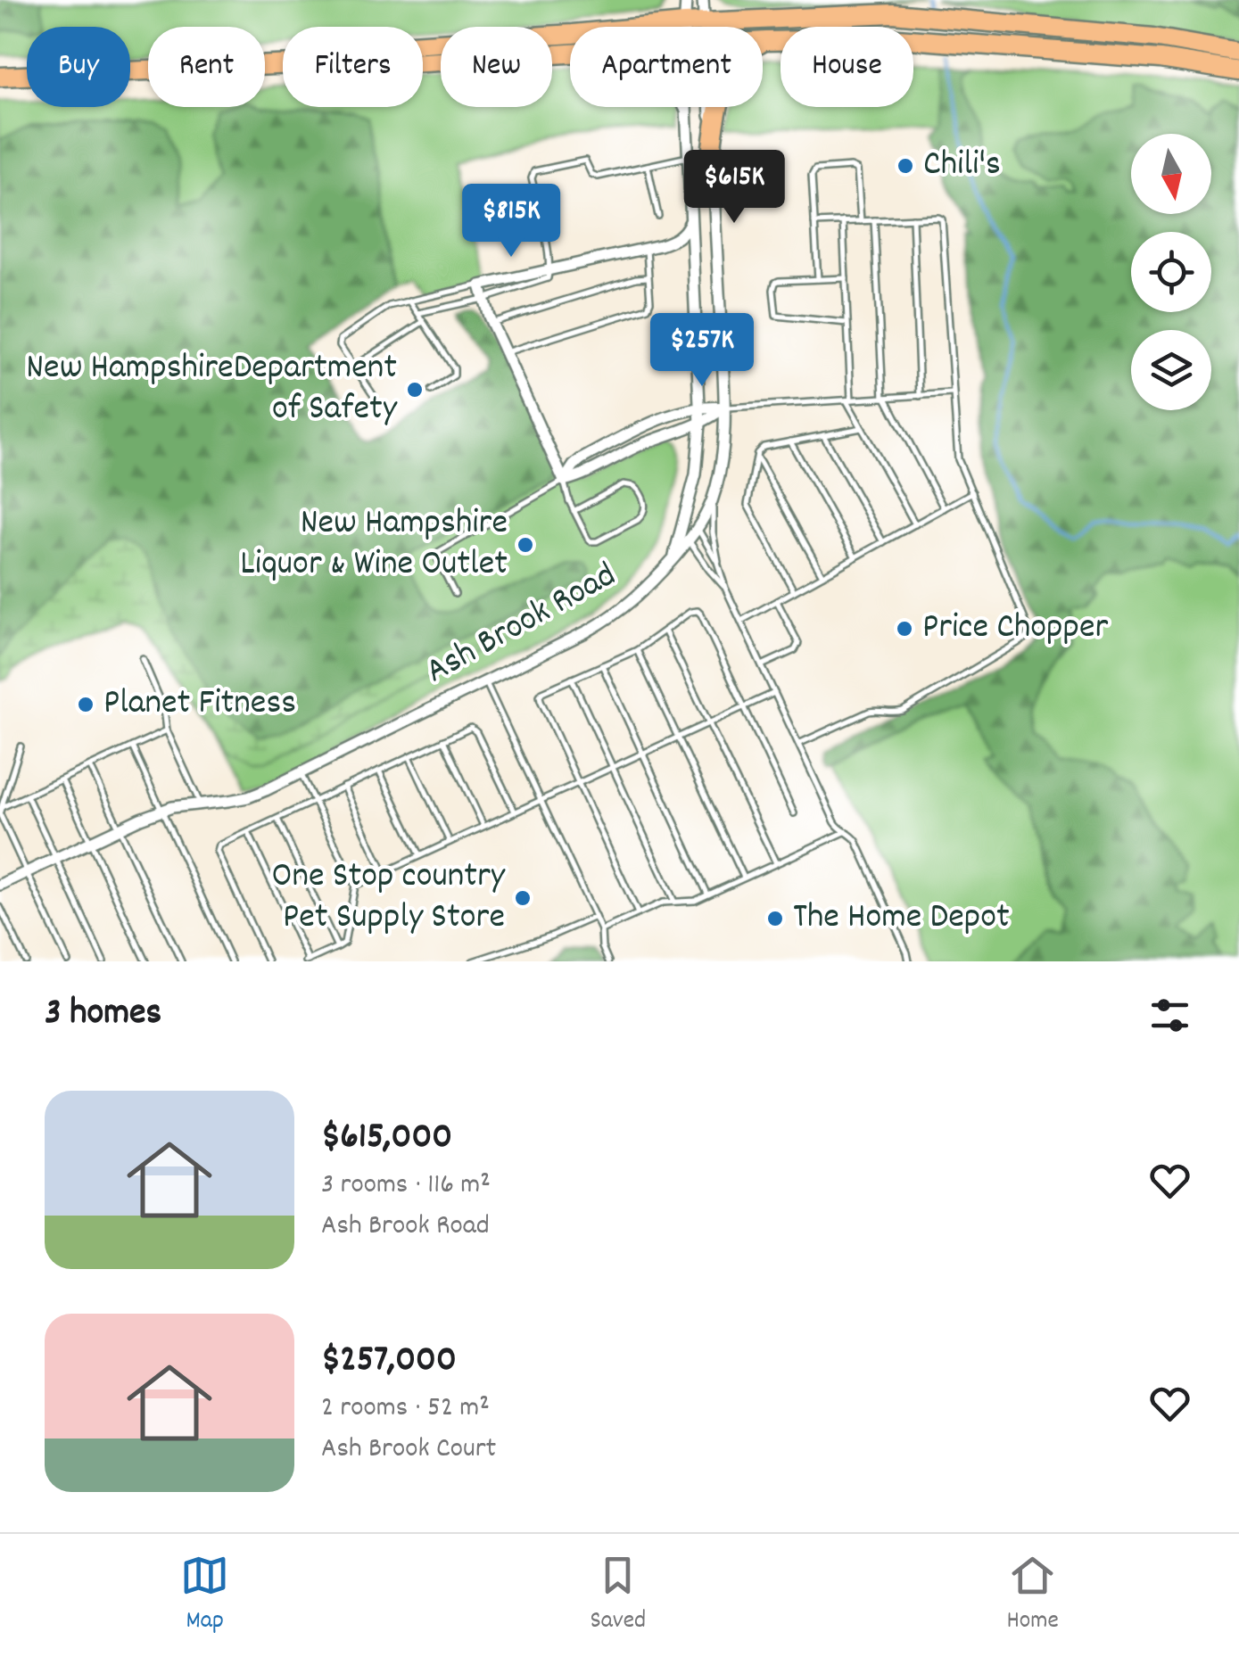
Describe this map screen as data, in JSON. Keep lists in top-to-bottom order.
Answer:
{
  "streets": {
    "street": ["Ash Brook Road"]
  },
  "places": [
    "Chili's",
    "New HampshireDepartment of Safety",
    "New Hampshire Liquor & Wine Outlet",
    "Price Chopper",
    "Planet Fitness",
    "One Stop country Pet Supply Store",
    "The Home Depot"
  ],
  "north": "bottom",
  "page": {
    "chip": [
      "Buy",
      "Rent",
      "Filters",
      "New",
      "Apartment",
      "House"
    ],
    "price": ["$615K", "$815K", "$257K"],
    "heading": "3 homes",
    "list": [
      {
        "name": "$615,000",
        "note": "3 rooms · 116 m² · Ash Brook Road"
      },
      {
        "name": "$257,000",
        "note": "2 rooms · 52 m² · Ash Brook Court"
      }
    ],
    "tabs": ["Map", "Saved", "Home"]
  }
}
